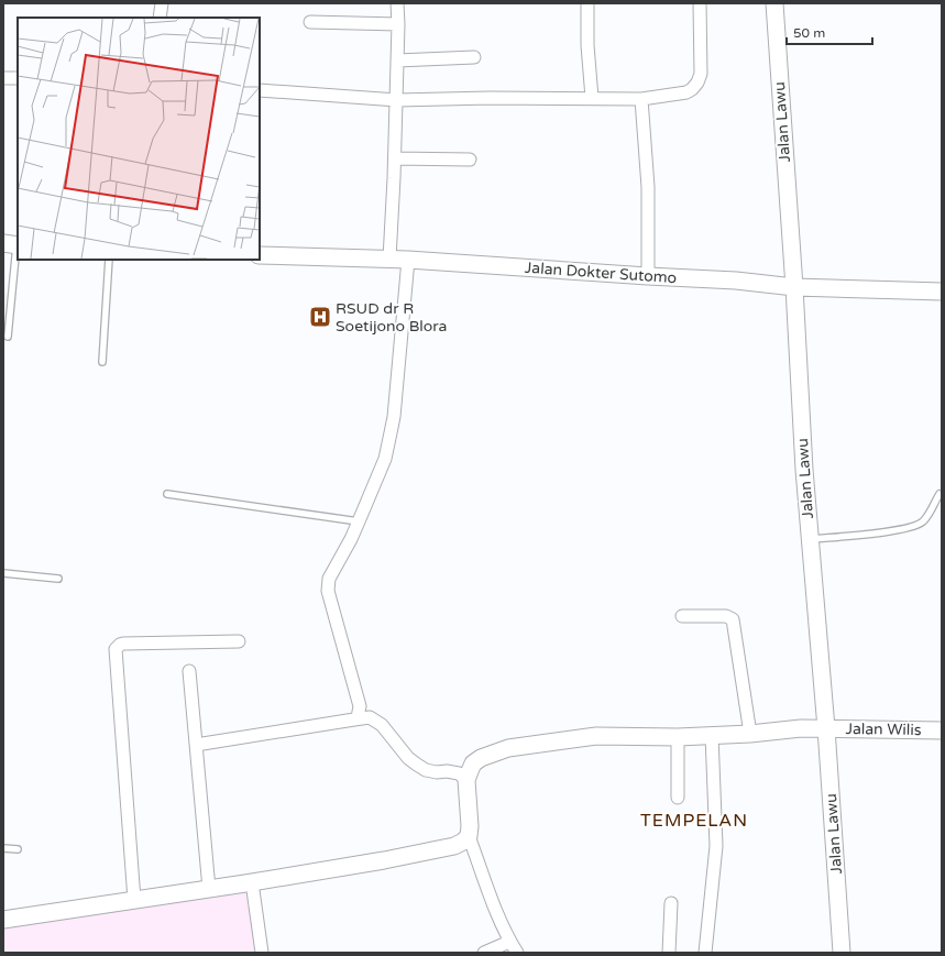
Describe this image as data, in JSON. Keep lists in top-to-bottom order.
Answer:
{
  "streets": {
    "main road": ["Jalan Lawu", "Jalan Dokter Sutomo", "Jalan Wilis"]
  },
  "crossings": [
    ["Jalan Lawu", "Jalan Dokter Sutomo"],
    ["Jalan Lawu", "Jalan Wilis"]
  ],
  "districts": ["TEMPELAN"],
  "places": {
    "hospital": ["RSUD dr R Soetijono Blora"]
  },
  "scale_bar": "50 m"
}
